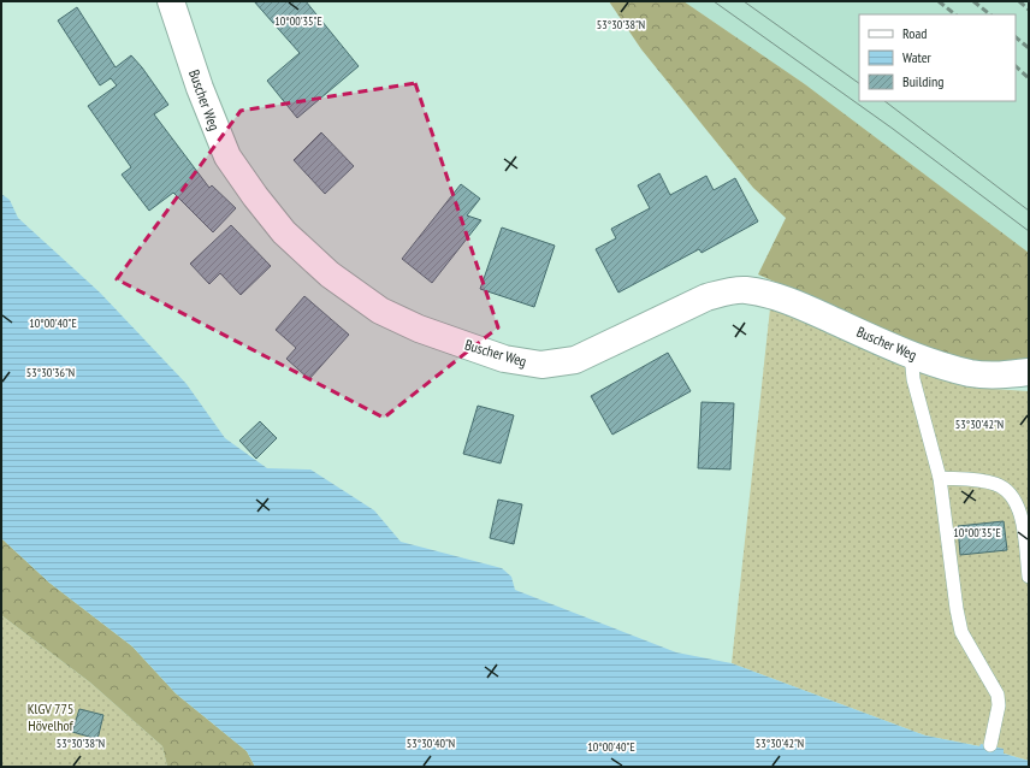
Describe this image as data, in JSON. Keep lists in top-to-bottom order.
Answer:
{
  "streets": {
    "street": ["Buscher Weg"]
  },
  "parks": ["KlGV 775 Hövelhof"],
  "legend": ["Road", "Water", "Building"],
  "coordinates": [
    "10°00'35\"E",
    "53°30'38\"N",
    "10°00'40\"E",
    "53°30'36\"N",
    "53°30'42\"N",
    "53°30'40\"N"
  ]
}
